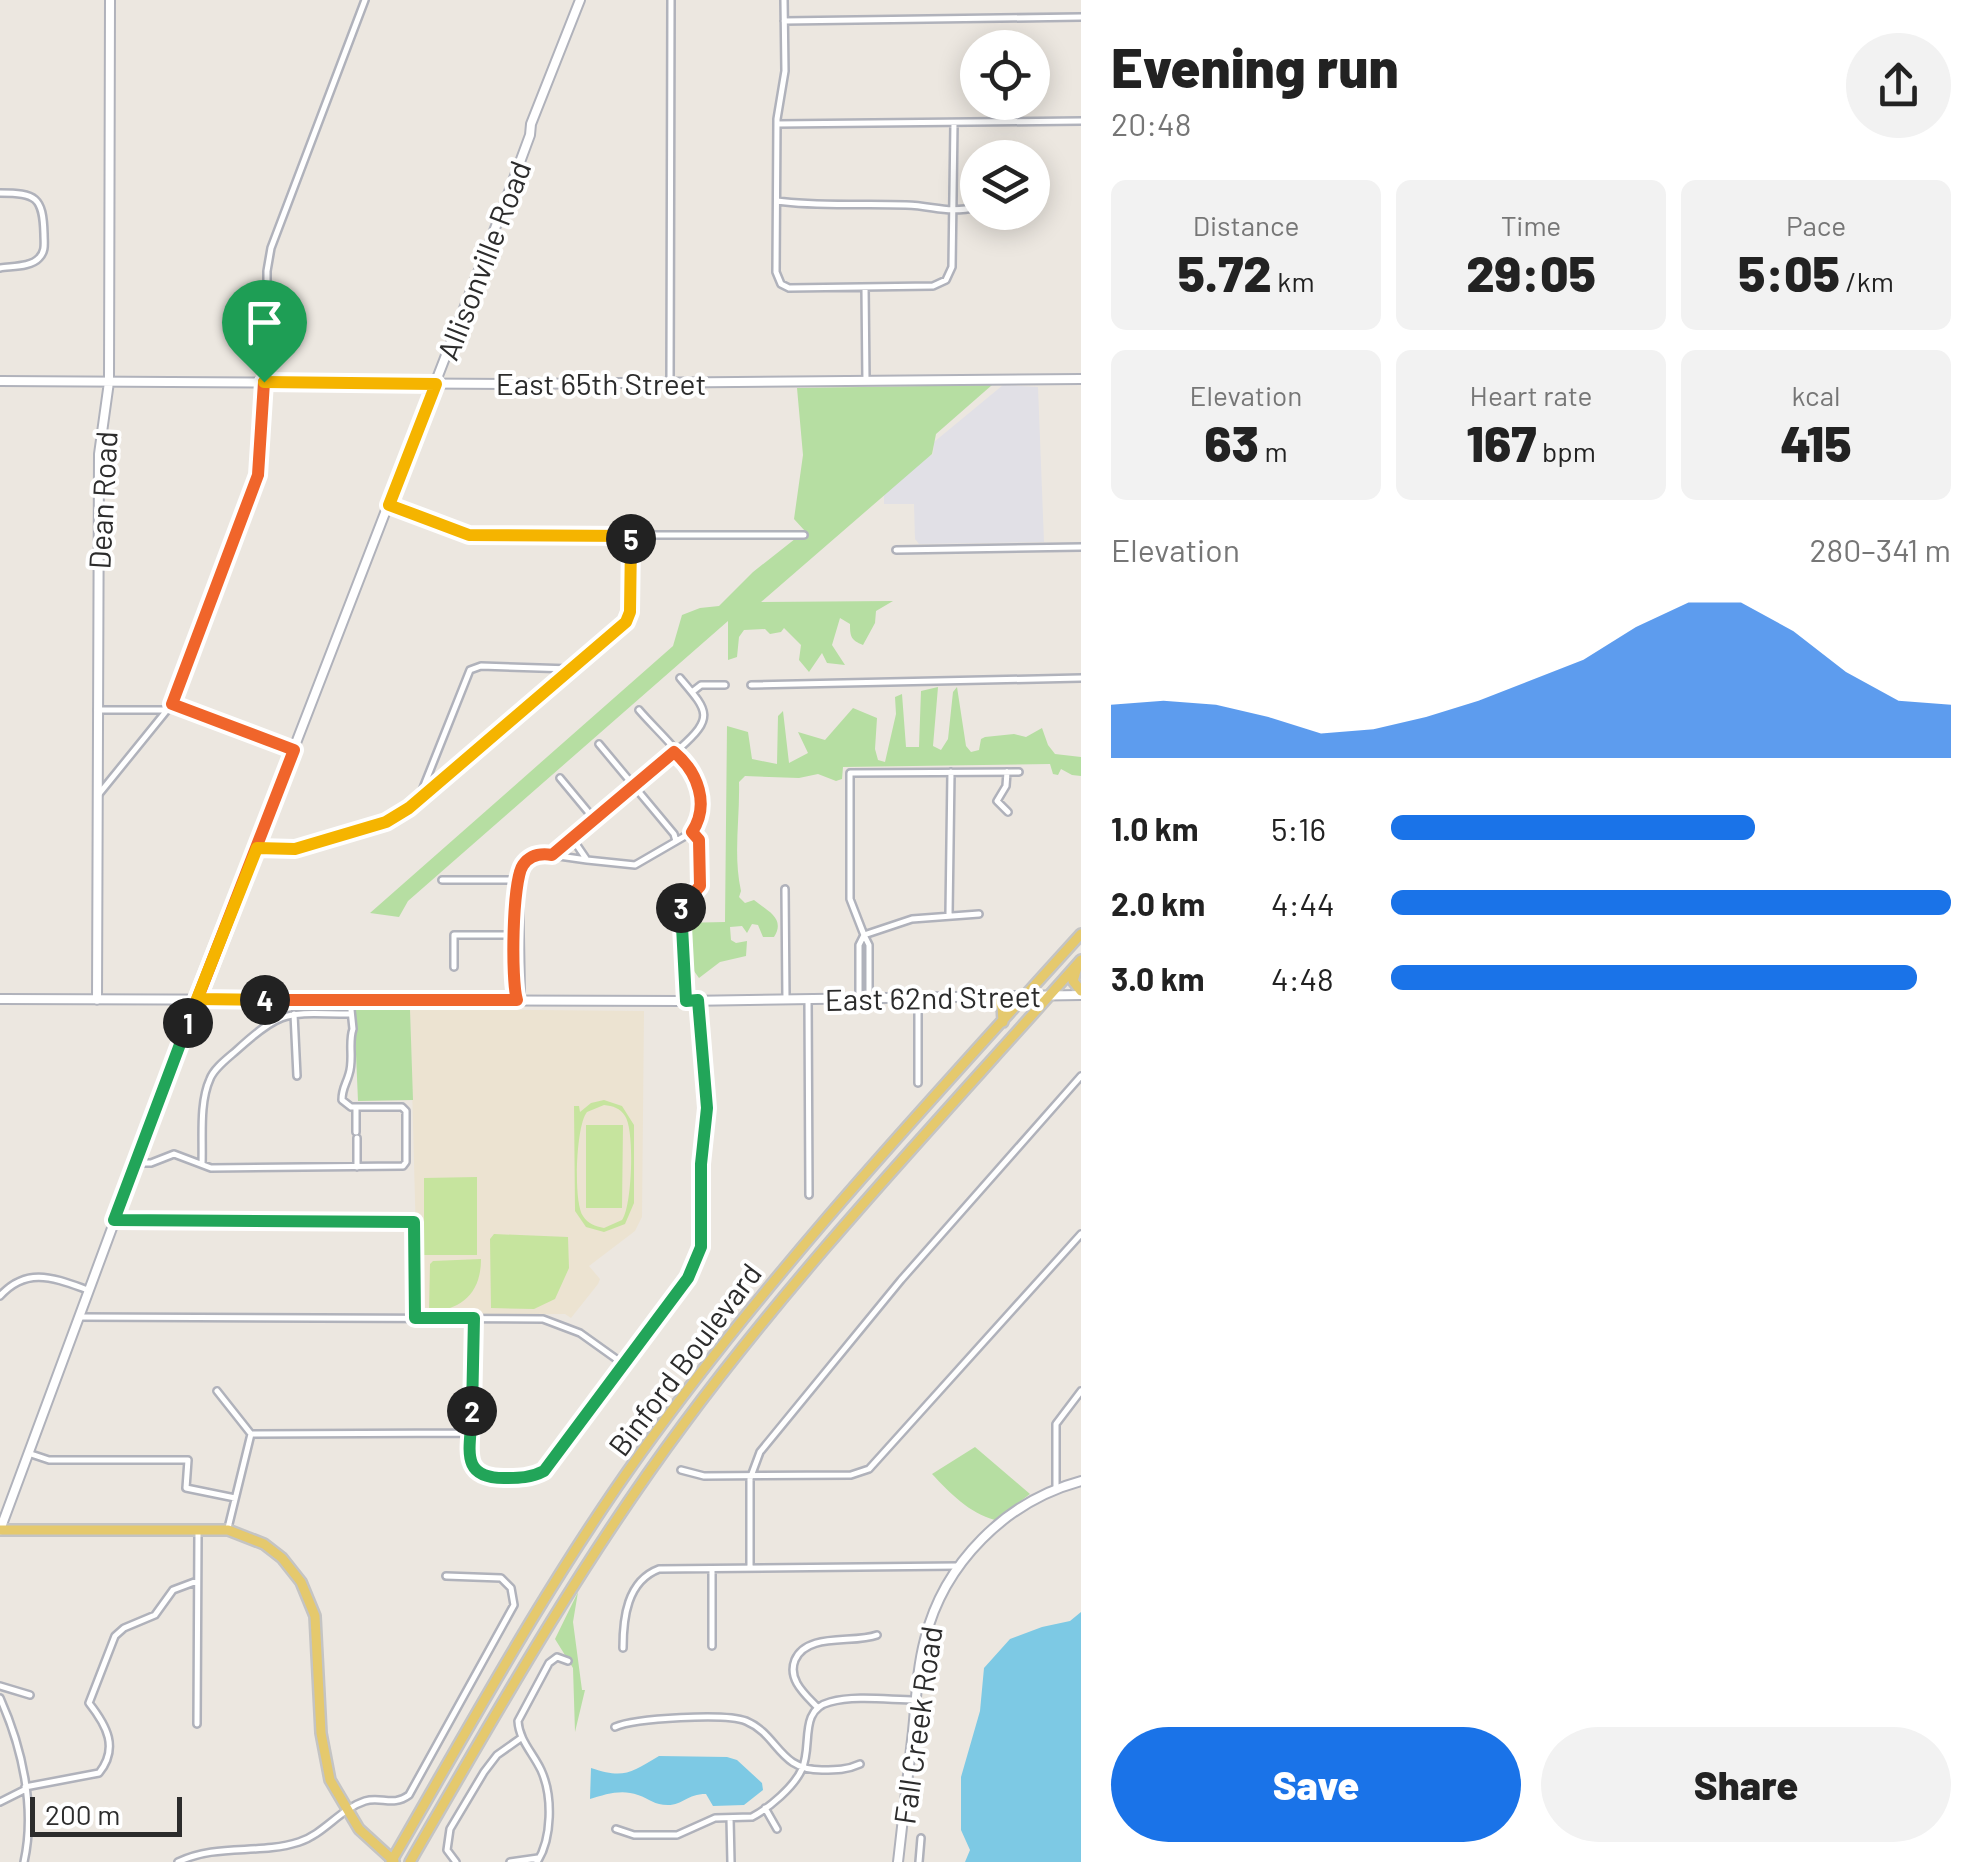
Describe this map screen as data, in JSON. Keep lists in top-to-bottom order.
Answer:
{
  "streets": {
    "main road": ["Binford Boulevard"],
    "street": [
      "Allisonville Road",
      "East 65th Street",
      "Dean Road",
      "East 62nd Street",
      "Fall Creek Road"
    ]
  },
  "crossings": [
    ["Allisonville Road", "East 65th Street"],
    ["Allisonville Road", "East 62nd Street"],
    ["East 65th Street", "Dean Road"],
    ["Dean Road", "East 62nd Street"],
    ["East 62nd Street", "Binford Boulevard"]
  ],
  "scale_bar": "200 m",
  "page": {
    "heading": ["Evening run", "20:48"],
    "stats": [
      ["Distance", "5.72 km"],
      ["Time", "29:05"],
      ["Pace", "5:05 /km"],
      ["Elevation", "63 m"],
      ["Heart rate", "167 bpm"],
      ["kcal", "415"]
    ],
    "chart": ["Elevation", "280–341 m"],
    "pins": [
      "5",
      "3",
      "4",
      "1",
      "2"
    ],
    "list": [
      {
        "name": "1.0 km",
        "note": "5:16"
      },
      {
        "name": "2.0 km",
        "note": "4:44"
      },
      {
        "name": "3.0 km",
        "note": "4:48"
      }
    ],
    "buttons": ["Save", "Share"],
    "scale": "200 m"
  }
}
